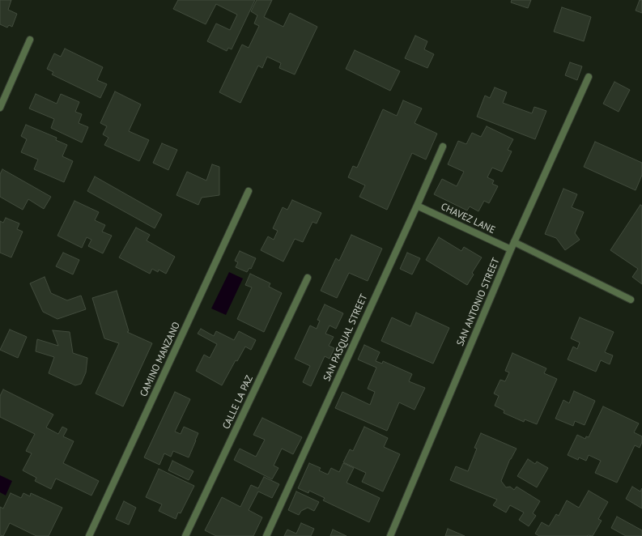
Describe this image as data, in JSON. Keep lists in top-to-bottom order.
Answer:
{
  "streets": {
    "street": [
      "CHAVEZ LANE",
      "SAN ANTONIO STREET",
      "SAN PASQUAL STREET",
      "CAMINO MANZANO",
      "CALLE LA PAZ"
    ]
  },
  "crossings": [
    ["CHAVEZ LANE", "SAN ANTONIO STREET"],
    ["CHAVEZ LANE", "SAN PASQUAL STREET"]
  ]
}
